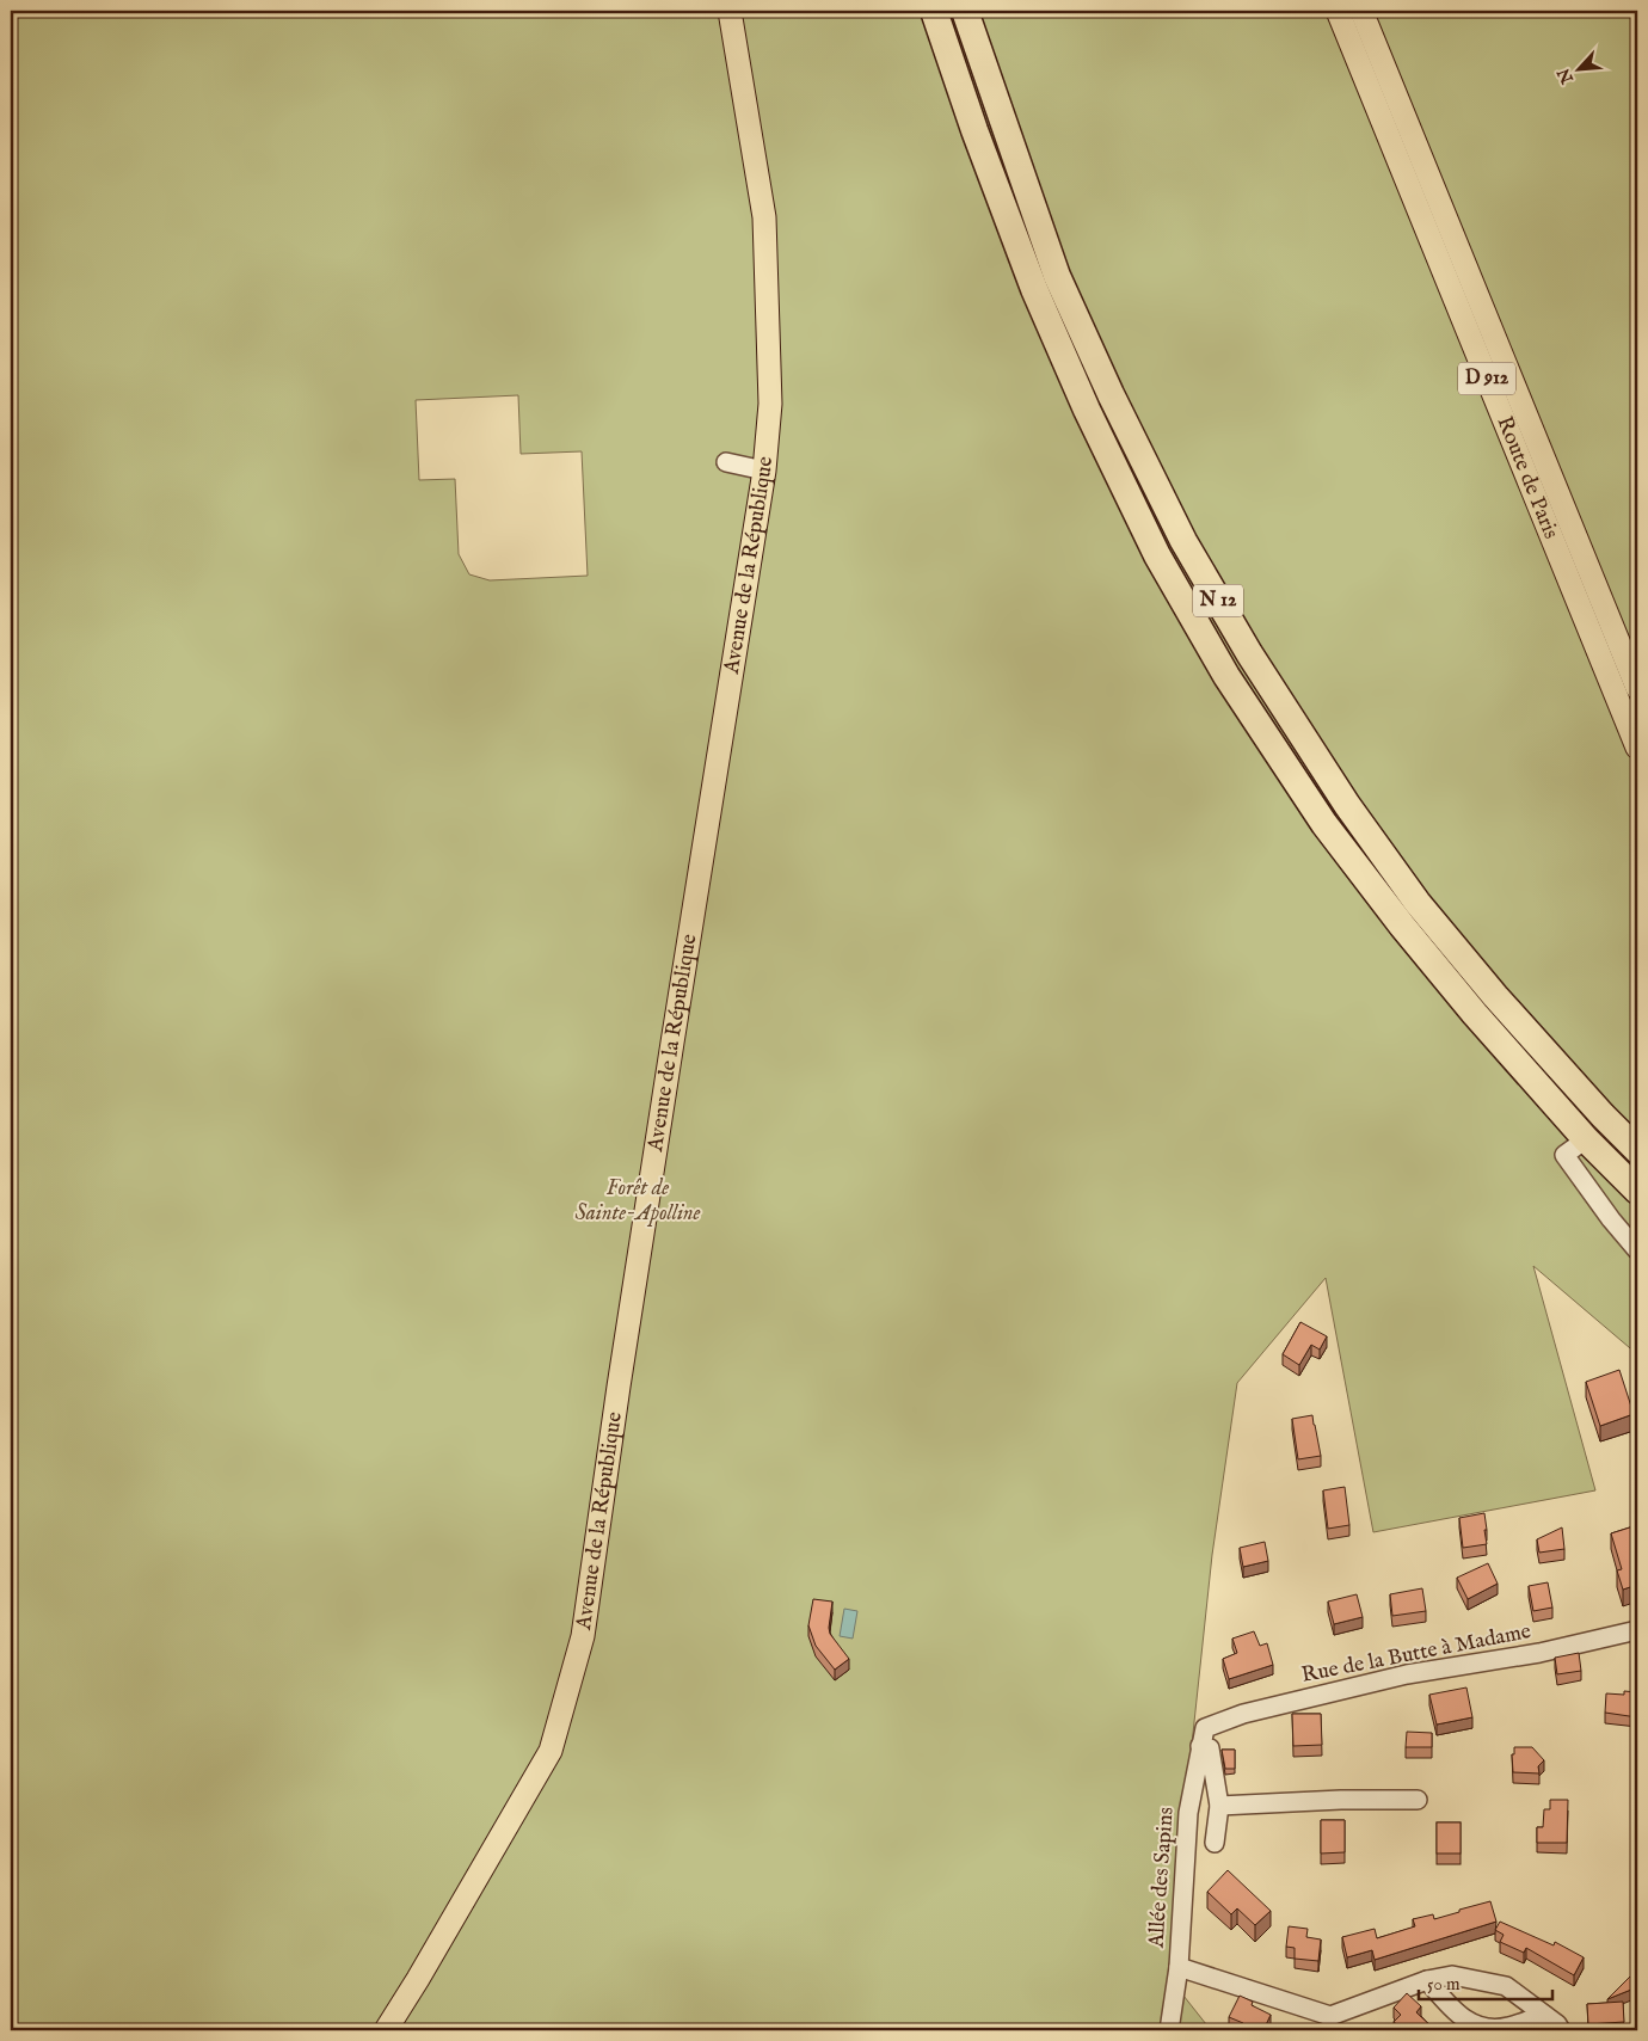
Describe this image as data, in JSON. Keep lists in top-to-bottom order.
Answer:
{
  "streets": {
    "highway": ["N 12"],
    "main road": ["D 912", "Route de Paris", "Avenue de la République"],
    "street": ["Rue de la Butte à Madame", "Allée des Sapins"]
  },
  "crossings": [
    ["Rue de la Butte à Madame", "Allée des Sapins"]
  ],
  "parks": ["Forêt de Sainte-Apolline"],
  "scale_bar": "50 m",
  "north": "bottom left"
}
